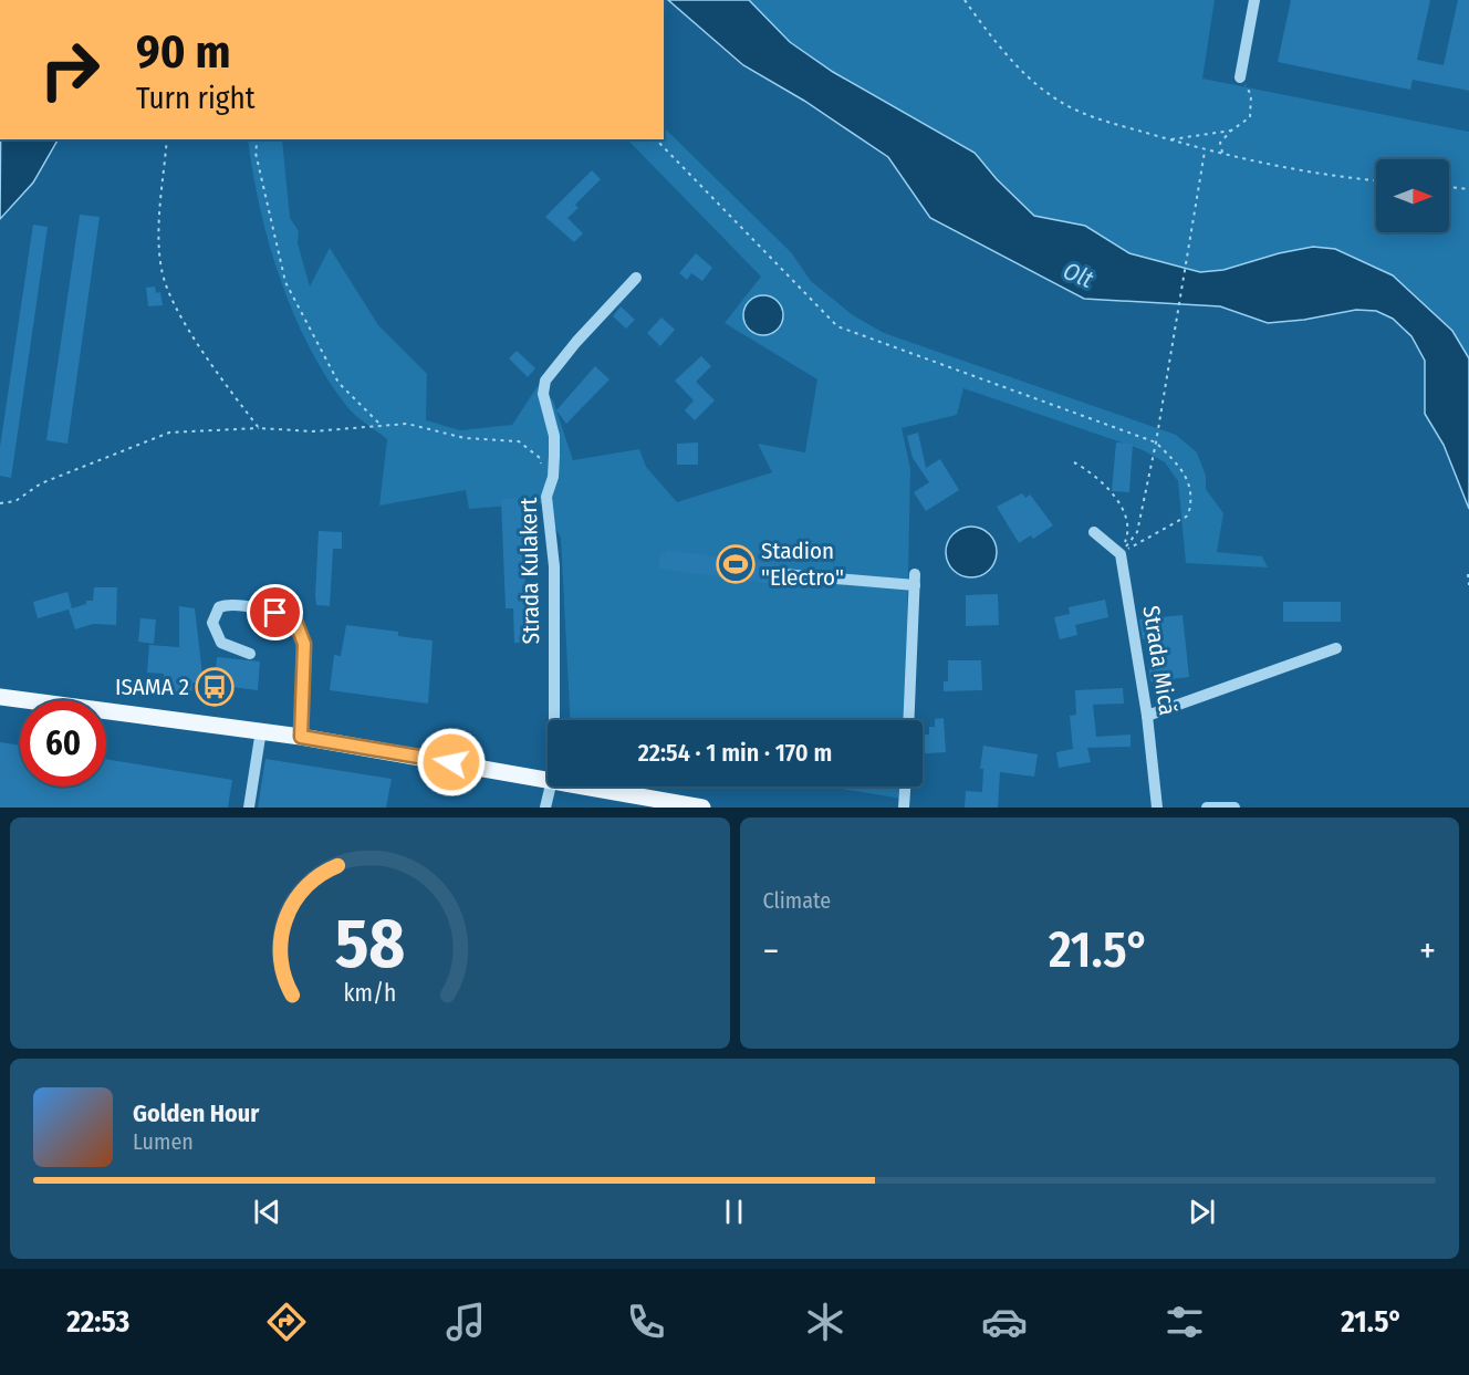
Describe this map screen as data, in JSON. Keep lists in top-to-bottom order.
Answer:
{
  "streets": {
    "street": ["Strada Kulakert", "Strada Mică"]
  },
  "water": ["Olt"],
  "places": {
    "sports": ["Stadion \"Electro\""],
    "bus stop": ["ISAMA 2"]
  },
  "north": "right",
  "page": {
    "turn": ["90 m", "Turn right"],
    "limit": "60",
    "trip": "22:54 · 1 min · 170 m",
    "tile": "Climate",
    "heat": ["−", "21.5°", "+"],
    "song": ["Golden Hour", "Lumen"],
    "tabs": ["22:53", "21.5°"],
    "gauge": ["58", "km/h"]
  }
}
